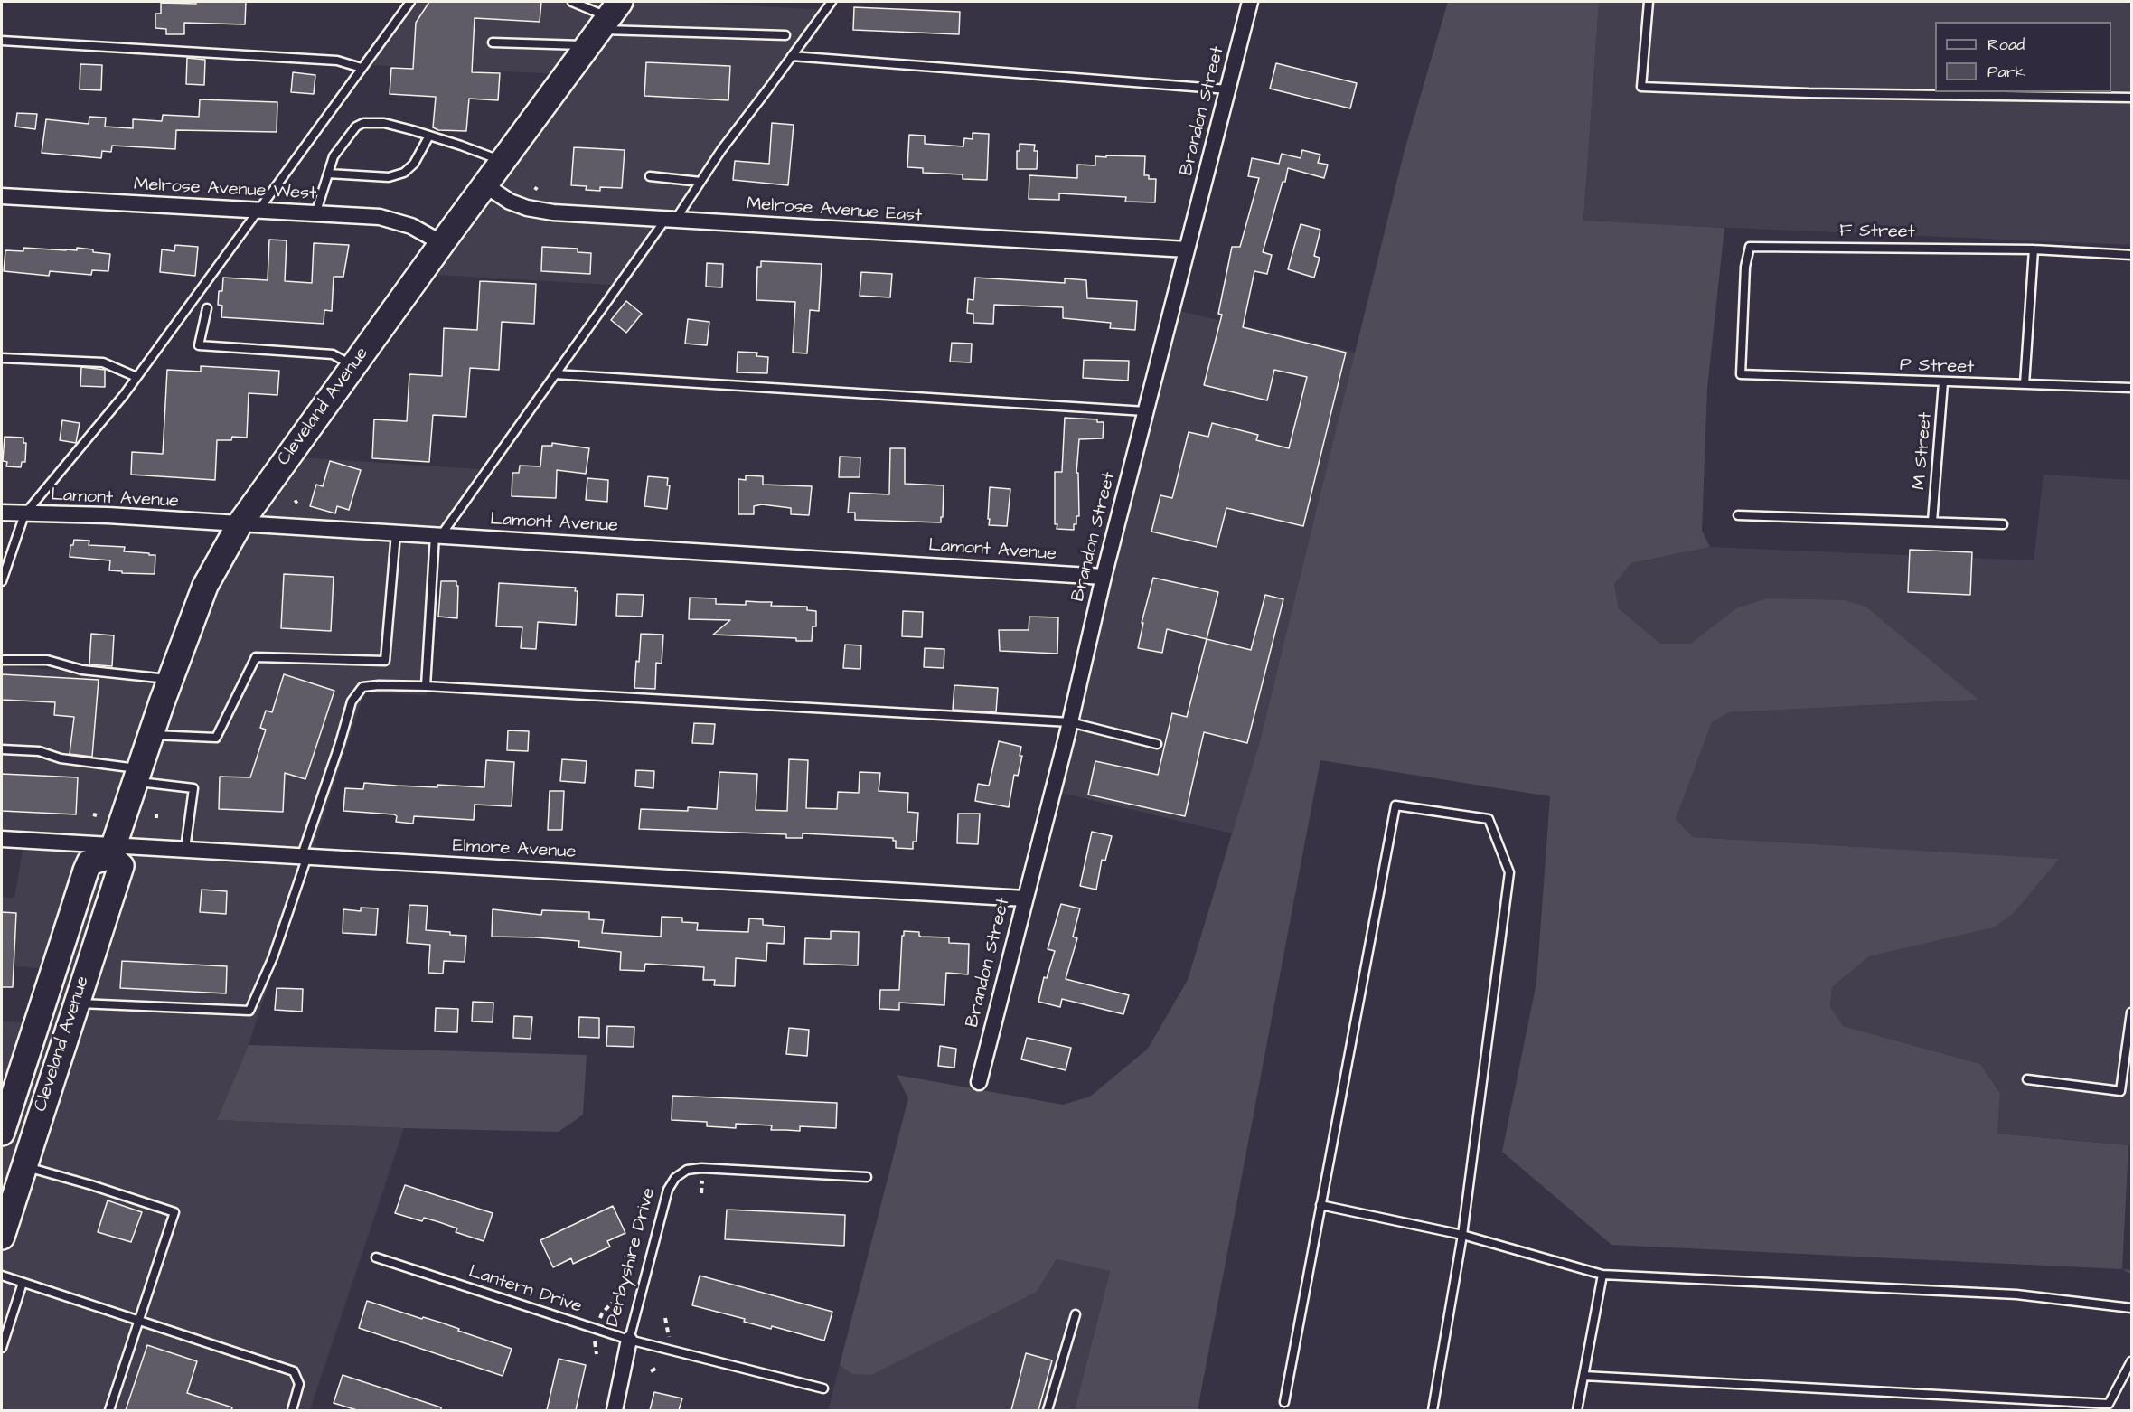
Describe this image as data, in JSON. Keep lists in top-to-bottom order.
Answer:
{
  "streets": {
    "main road": ["Cleveland Avenue"],
    "street": [
      "Brandon Street",
      "Melrose Avenue West",
      "Melrose Avenue East",
      "Lamont Avenue",
      "Elmore Avenue",
      "Derbyshire Drive"
    ],
    "lane": [
      "F Street",
      "P Street",
      "M Street",
      "Lantern Drive"
    ]
  },
  "crossings": [
    ["Brandon Street", "Melrose Avenue East"],
    ["Brandon Street", "Lamont Avenue"],
    ["Brandon Street", "Elmore Avenue"],
    ["Melrose Avenue West", "Cleveland Avenue"],
    ["Melrose Avenue East", "Cleveland Avenue"],
    ["F Street", "P Street"],
    ["P Street", "M Street"],
    ["Cleveland Avenue", "Lamont Avenue"],
    ["Cleveland Avenue", "Elmore Avenue"],
    ["Derbyshire Drive", "Lantern Drive"]
  ],
  "legend": ["Road", "Park"]
}
